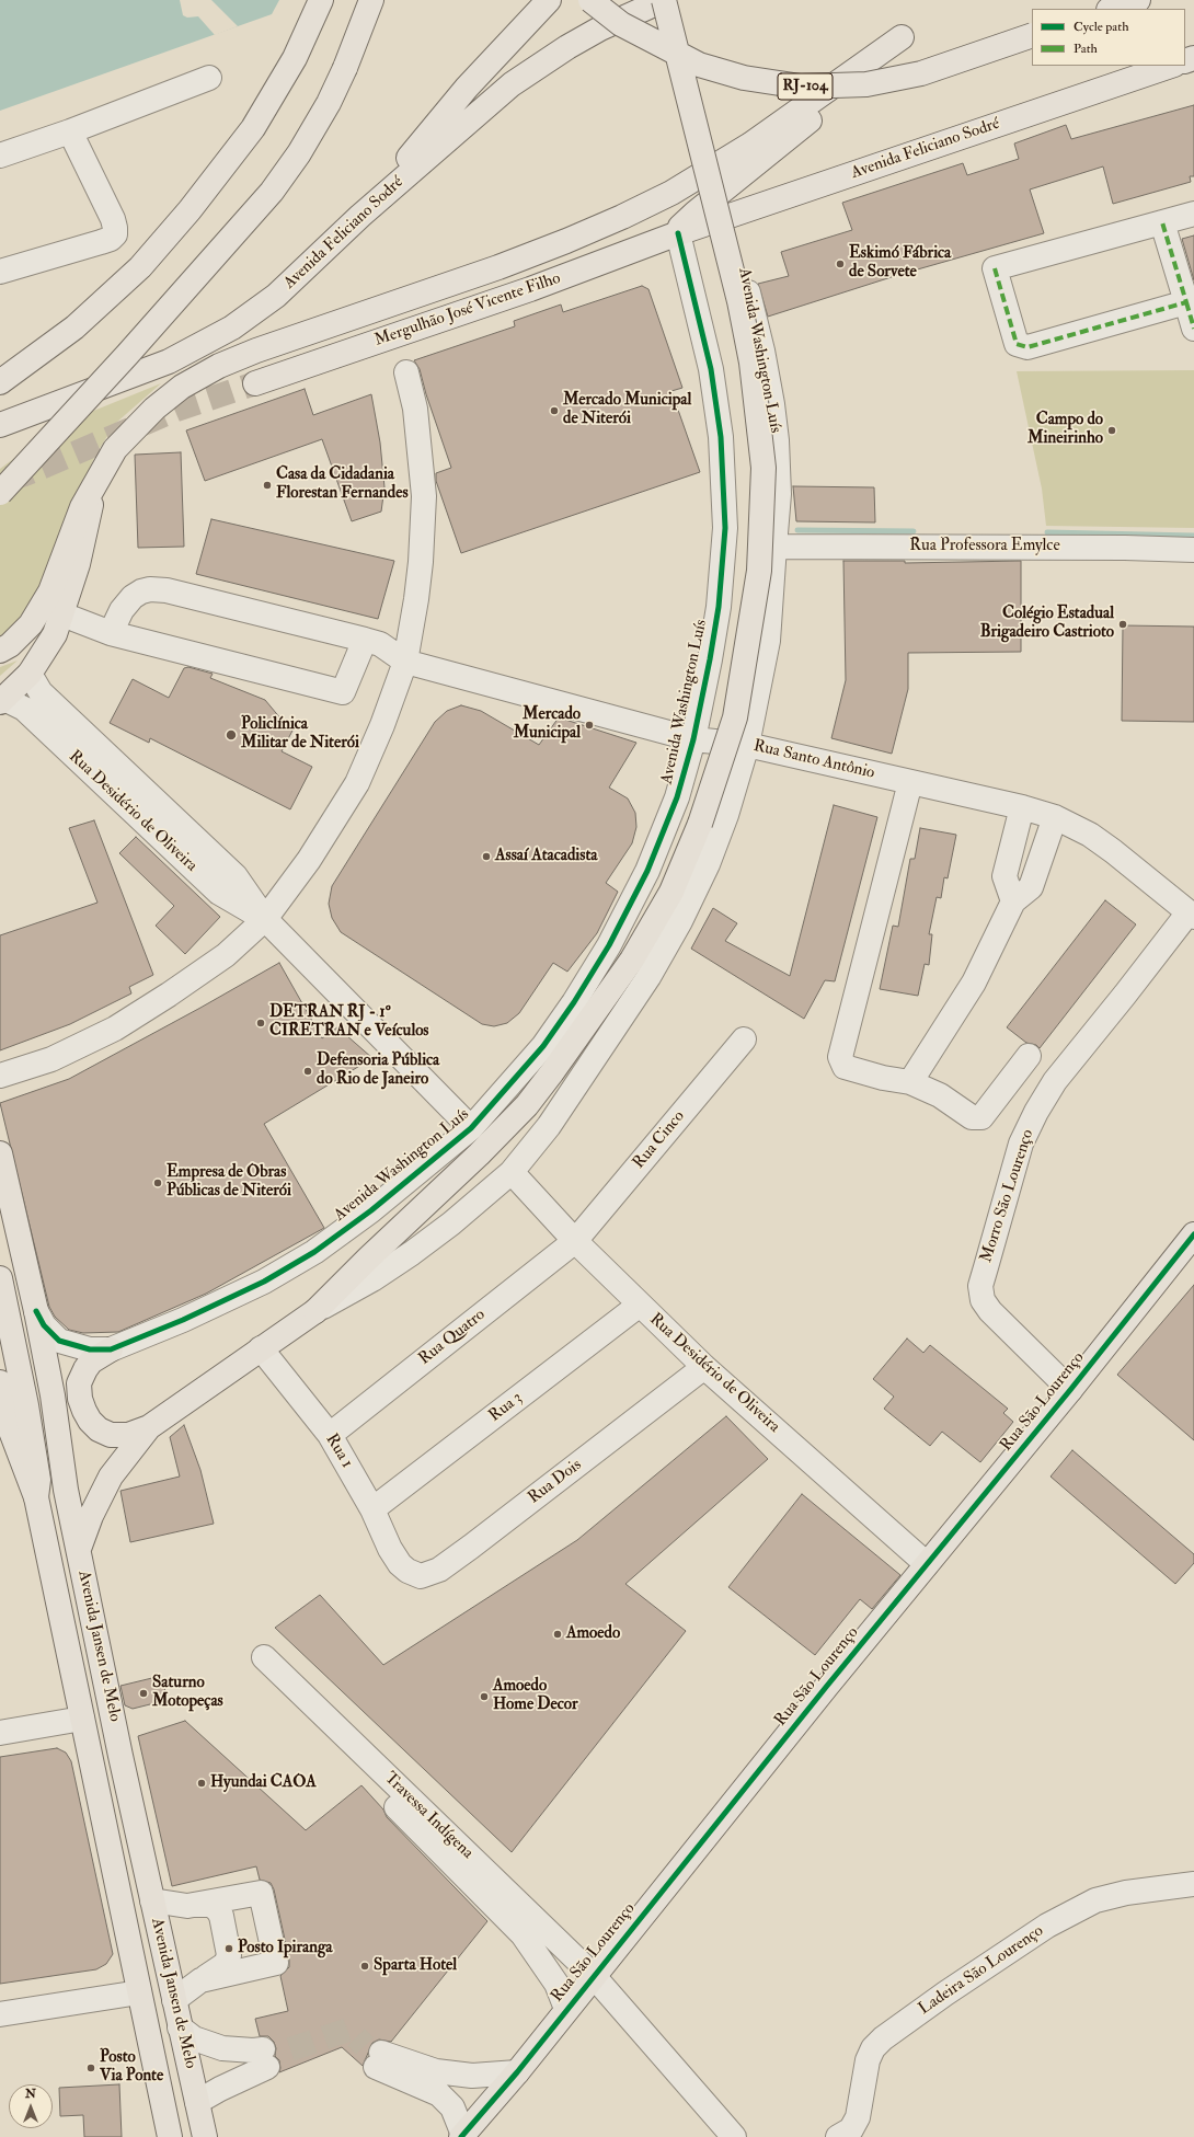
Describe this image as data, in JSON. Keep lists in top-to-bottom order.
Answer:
{
  "streets": {
    "main road": [
      "RJ-104",
      "Avenida Feliciano Sodré",
      "Mergulhão José Vicente Filho",
      "Avenida Washington Luís",
      "Rua São Lourenço",
      "Avenida Jansen de Melo"
    ],
    "street": [
      "Rua Professora Emylce",
      "Rua Santo Antônio",
      "Rua Desidério de Oliveira",
      "Rua Cinco",
      "Morro São Lourenço",
      "Rua Quatro",
      "Rua 3",
      "Rua 1",
      "Rua Dois",
      "Travessa Indígena",
      "Ladeira São Lourenço"
    ]
  },
  "crossings": [
    ["Avenida Feliciano Sodré", "Mergulhão José Vicente Filho"],
    ["Avenida Feliciano Sodré", "Avenida Washington Luís"],
    ["Mergulhão José Vicente Filho", "Avenida Washington Luís"],
    ["Avenida Washington Luís", "Rua Professora Emylce"],
    ["Avenida Washington Luís", "Rua Santo Antônio"],
    ["Avenida Washington Luís", "Rua Desidério de Oliveira"],
    ["Avenida Washington Luís", "Rua 1"],
    ["Avenida Washington Luís", "Avenida Jansen de Melo"],
    ["Rua Santo Antônio", "Morro São Lourenço"],
    ["Rua Desidério de Oliveira", "Rua Cinco"],
    ["Rua Desidério de Oliveira", "Rua Quatro"],
    ["Rua Desidério de Oliveira", "Rua São Lourenço"],
    ["Rua Desidério de Oliveira", "Rua 3"],
    ["Rua Desidério de Oliveira", "Rua Dois"],
    ["Rua Cinco", "Rua Quatro"],
    ["Morro São Lourenço", "Rua São Lourenço"],
    ["Rua Quatro", "Rua 1"],
    ["Rua São Lourenço", "Travessa Indígena"],
    ["Rua 3", "Rua 1"],
    ["Rua 1", "Rua Dois"]
  ],
  "places": [
    "Eskimó Fábrica de Sorvete",
    "Mercado Municipal de Niterói",
    "Campo do Mineirinho",
    "Casa da Cidadania Florestan Fernandes",
    "Colégio Estadual Brigadeiro Castrioto",
    "Mercado Municipal",
    "Policlínica Militar de Niterói",
    "Assaí Atacadista",
    "DETRAN RJ - 1º CIRETRAN e Veículos",
    "Defensoria Pública do Rio de Janeiro",
    "Empresa de Obras Públicas de Niterói",
    "Amoedo",
    "Saturno Motopeças",
    "Amoedo Home Decor",
    "Hyundai CAOA",
    "Posto Ipiranga",
    "Sparta Hotel",
    "Posto Via Ponte"
  ],
  "legend": ["Cycle path", "Path"],
  "north": "top"
}
